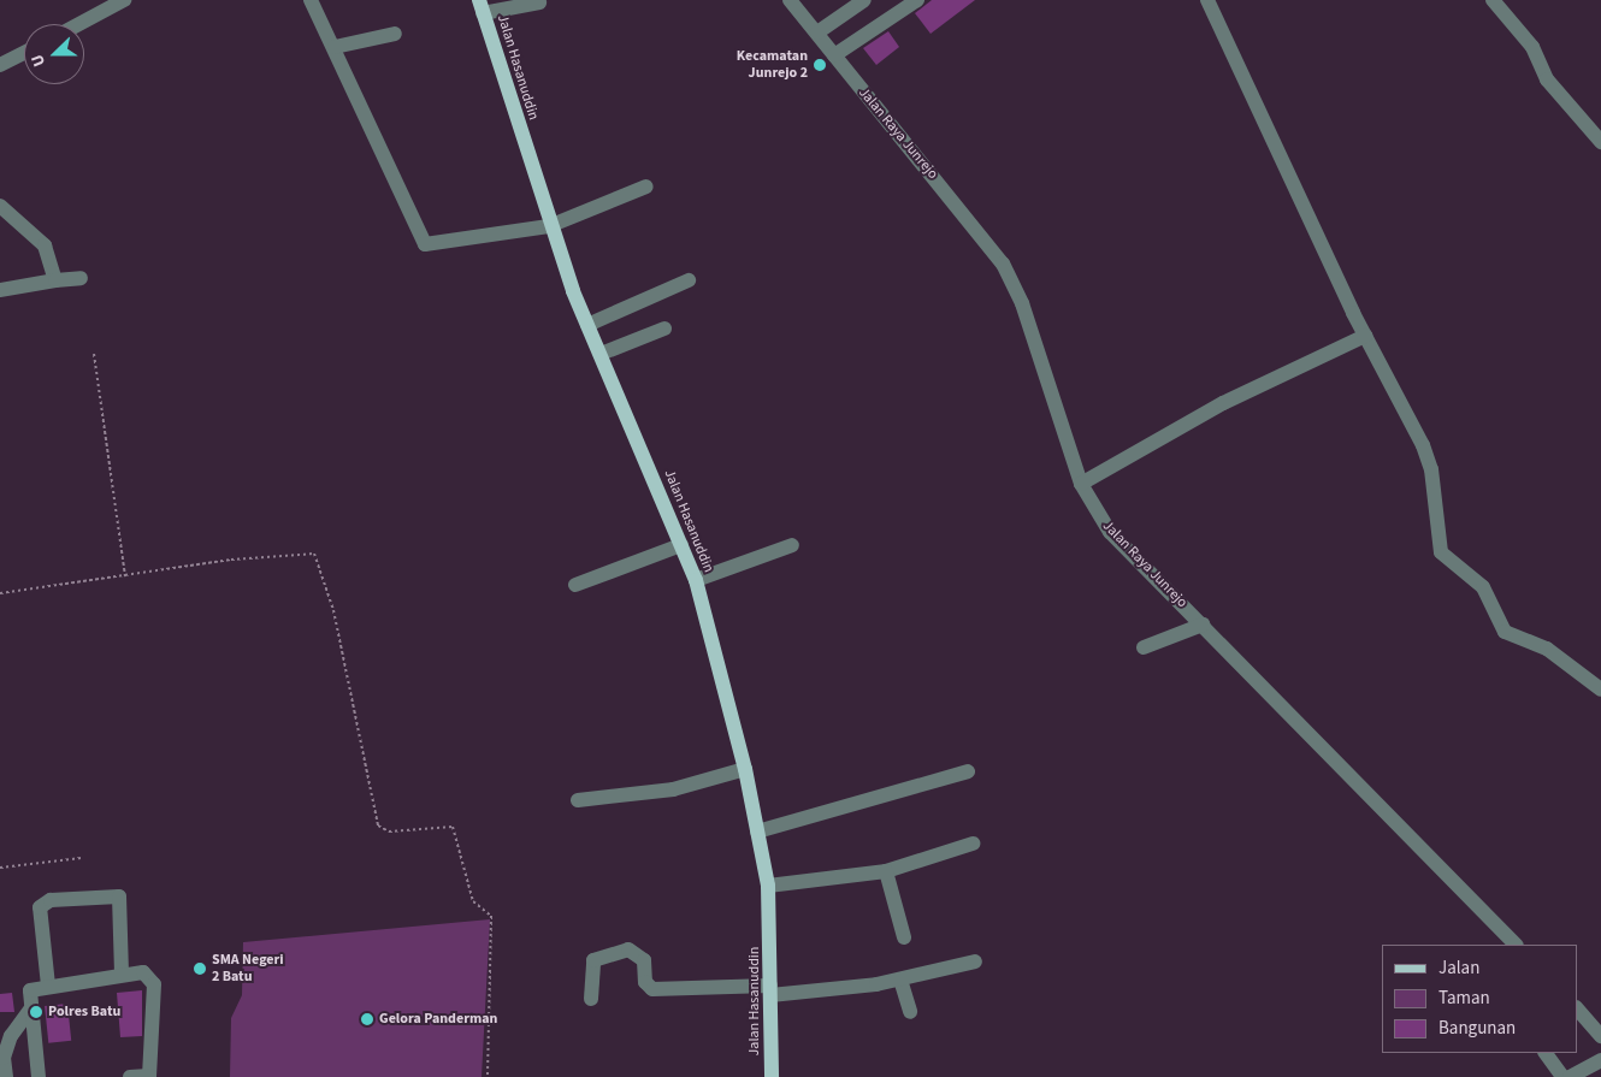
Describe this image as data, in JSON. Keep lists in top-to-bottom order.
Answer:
{
  "streets": {
    "main road": ["Jalan Hasanuddin"],
    "street": ["Jalan Raya Junrejo"]
  },
  "places": [
    "Kecamatan Junrejo 2",
    "SMA Negeri 2 Batu",
    "Polres Batu",
    "Gelora Panderman"
  ],
  "legend": ["Jalan", "Taman", "Bangunan"],
  "north": "left"
}
